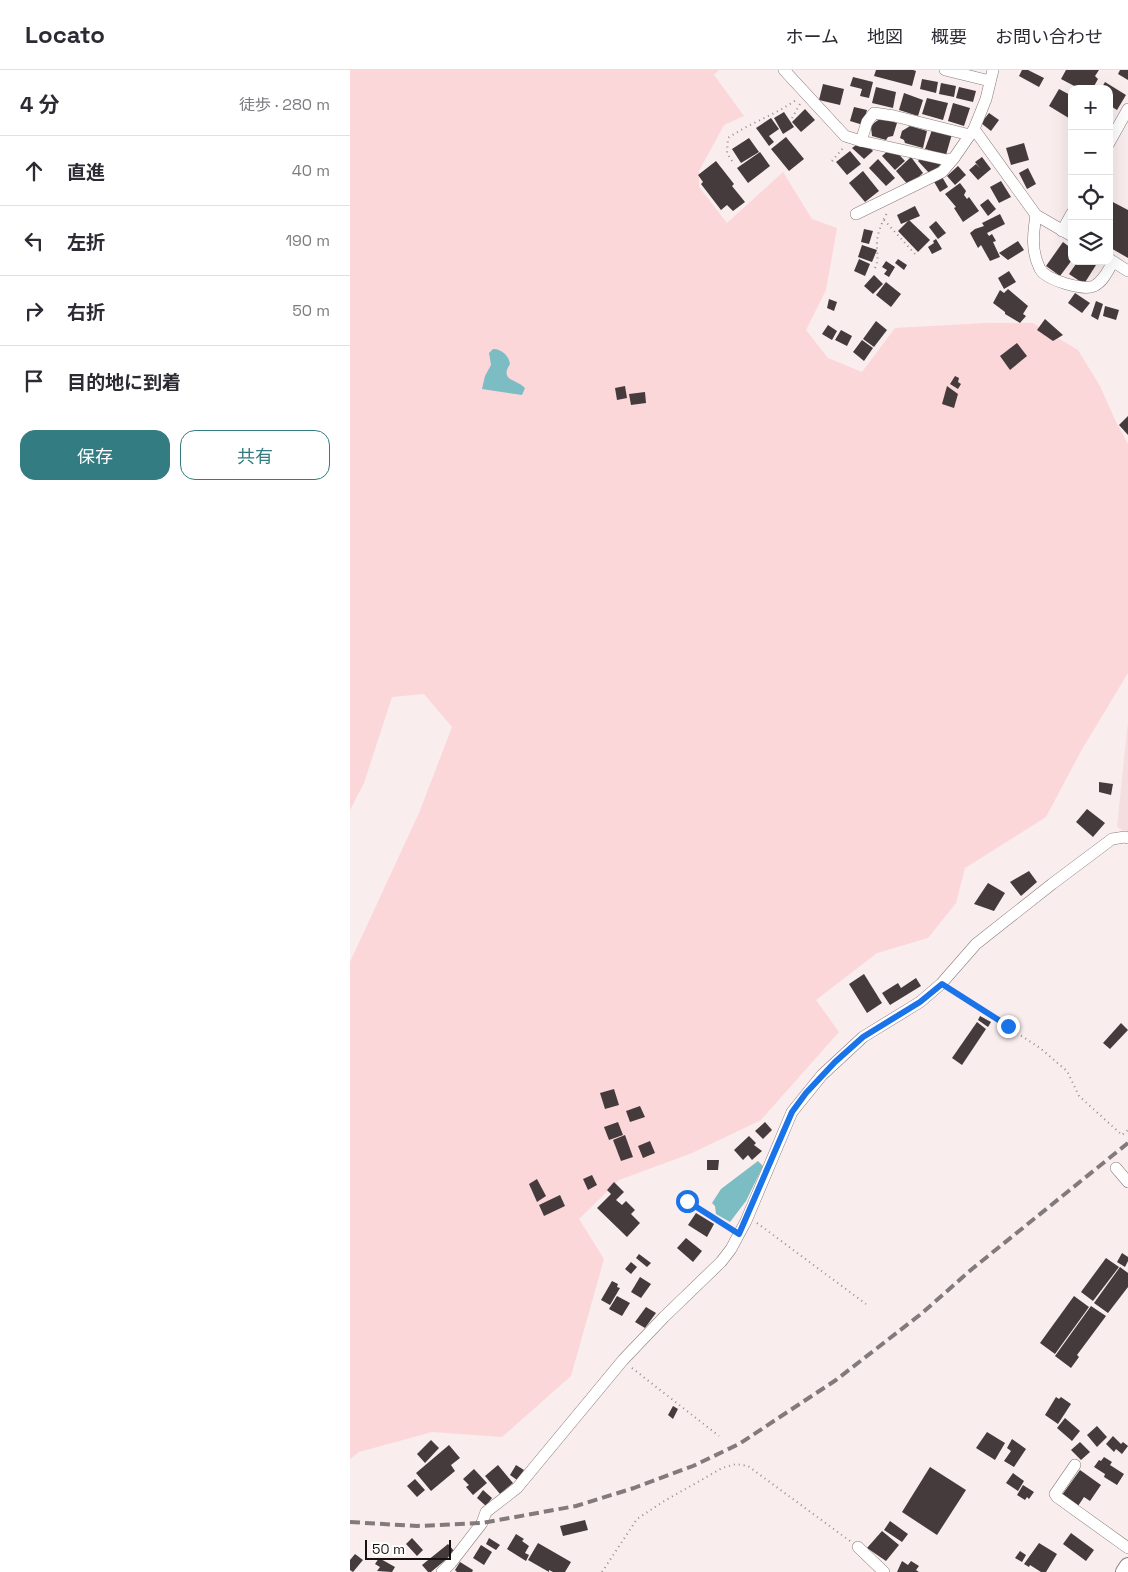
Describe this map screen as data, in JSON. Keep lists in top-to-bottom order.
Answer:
{
  "scale_bar": "50 m",
  "page": {
    "header": "Locato",
    "nav": [
      "ホーム",
      "地図",
      "概要",
      "お問い合わせ"
    ],
    "heading": ["4 分", "徒歩 · 280 m"],
    "map_buttons": ["+", "−"],
    "list": [
      ["直進", "40 m"],
      ["左折", "190 m"],
      ["右折", "50 m"],
      "目的地に到着"
    ],
    "buttons": ["保存", "共有"],
    "scale": "50 m"
  }
}
